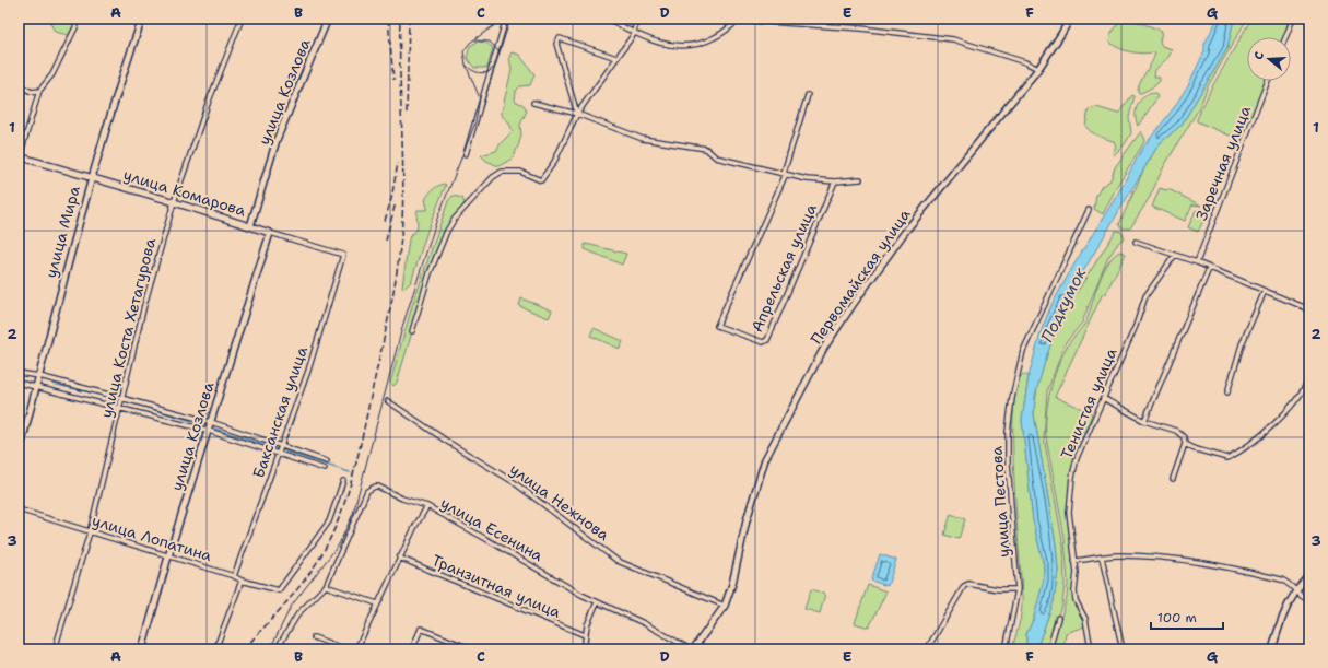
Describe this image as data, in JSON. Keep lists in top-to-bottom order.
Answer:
{
  "streets": {
    "street": [
      "улица Козлова",
      "Заречная улица",
      "улица Комарова",
      "улица Мира",
      "Апрельская улица",
      "Первомайская улица",
      "улица Коста Хетагурова",
      "Тенистая улица",
      "Баксанская улица",
      "улица Нежнова",
      "улица Пестова",
      "улица Есенина",
      "улица Лопатина",
      "Транзитная улица"
    ]
  },
  "crossings": [
    ["улица Козлова", "улица Комарова"],
    ["улица Козлова", "улица Лопатина"],
    ["улица Комарова", "улица Мира"],
    ["улица Комарова", "улица Коста Хетагурова"],
    ["улица Комарова", "Баксанская улица"],
    ["Первомайская улица", "улица Нежнова"],
    ["улица Коста Хетагурова", "улица Лопатина"],
    ["Баксанская улица", "улица Лопатина"]
  ],
  "water": ["Подкумок"],
  "scale_bar": "100 m",
  "north": "left",
  "grid": {
    "columns": [
      "A",
      "B",
      "C",
      "D",
      "E",
      "F",
      "G"
    ],
    "rows": ["1", "2", "3"]
  }
}
